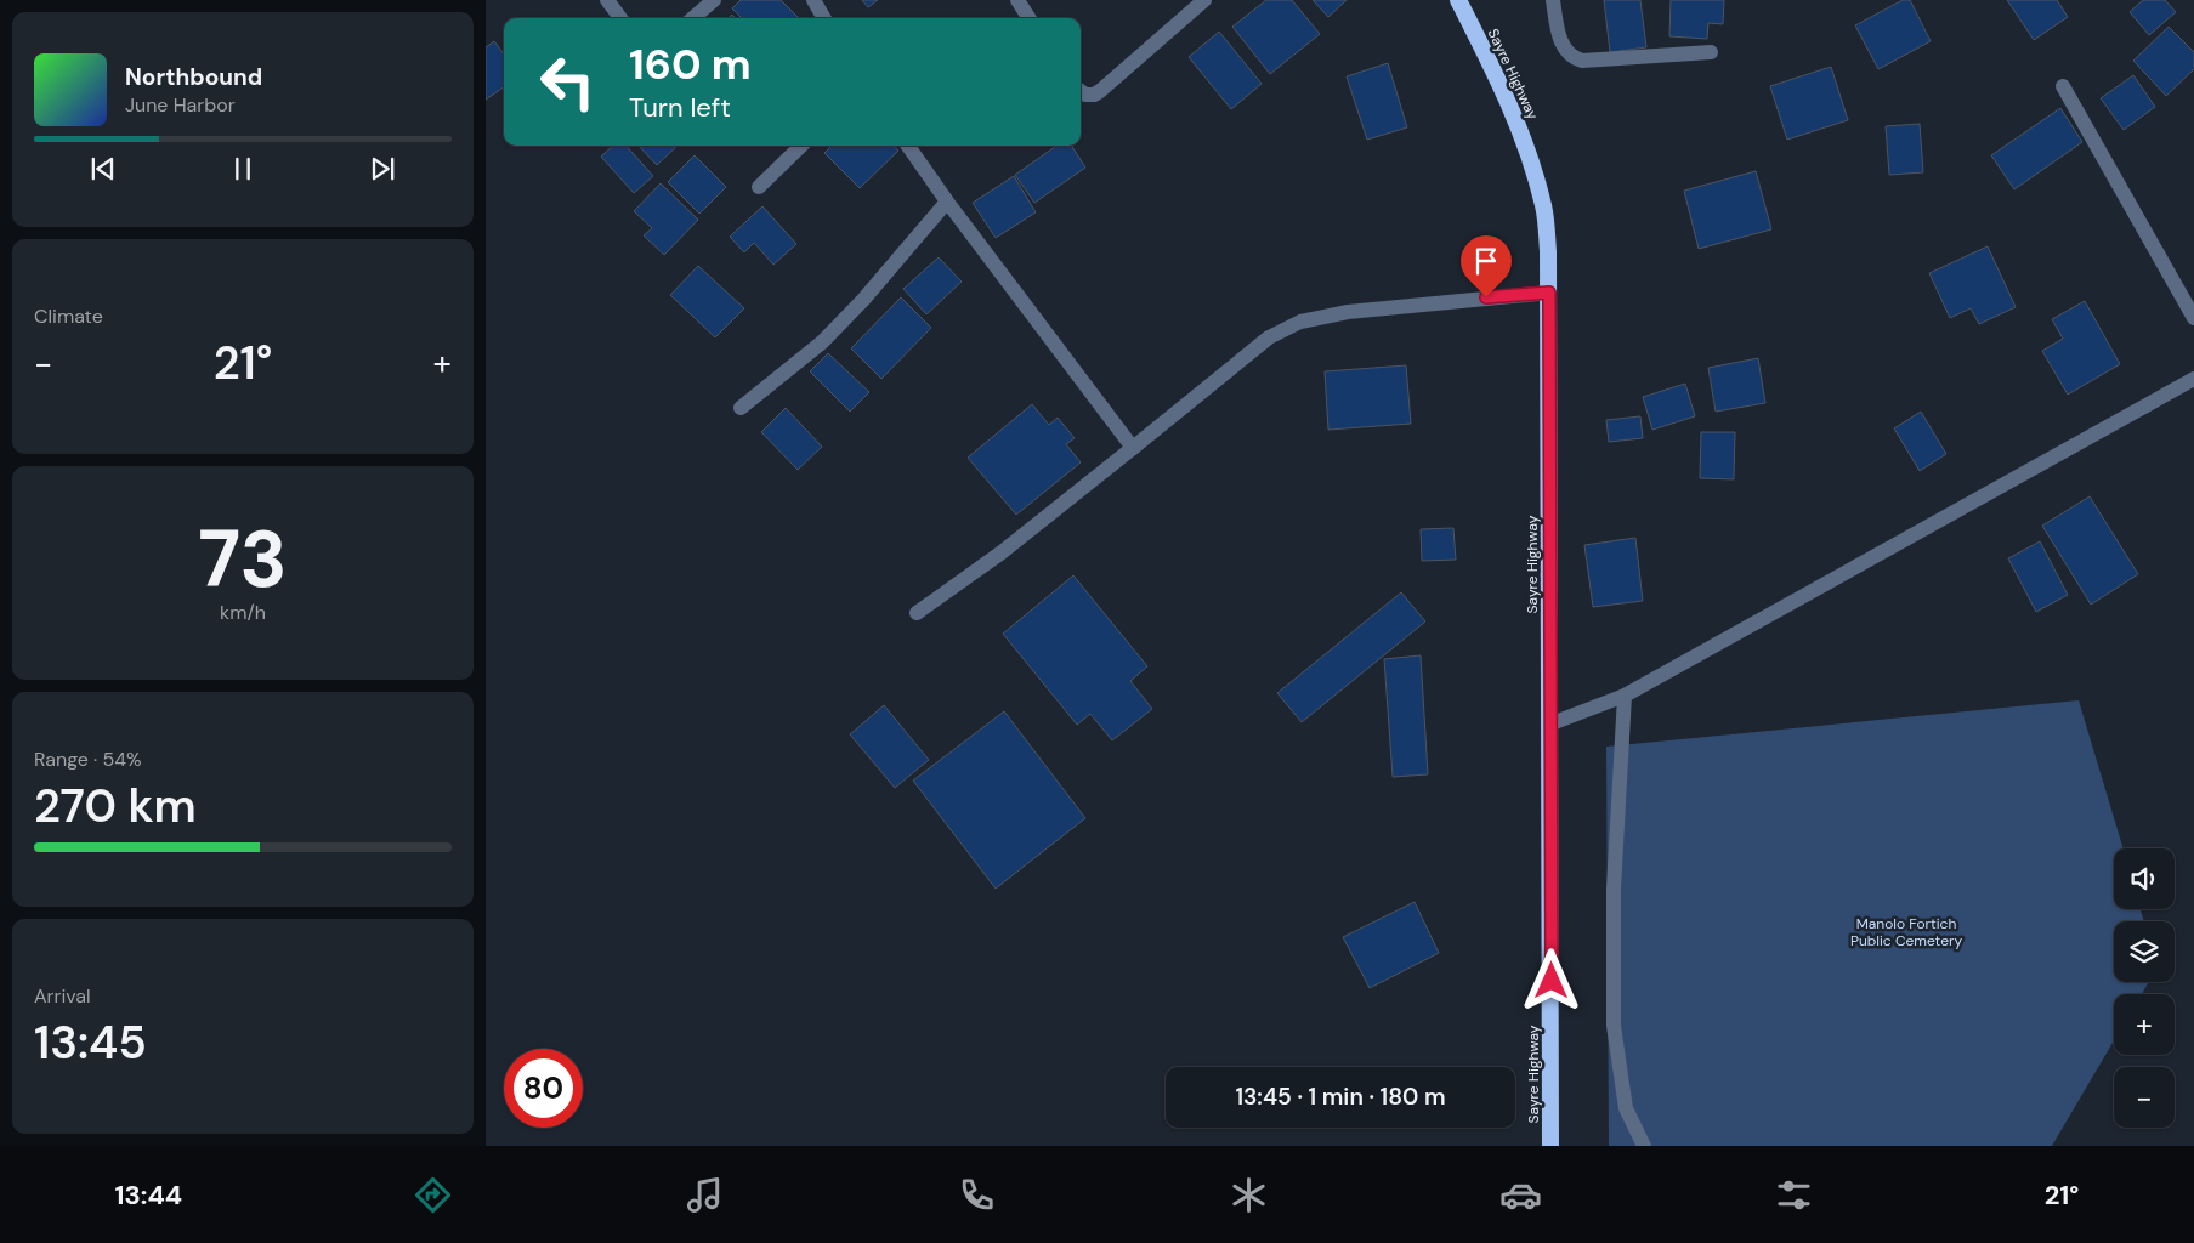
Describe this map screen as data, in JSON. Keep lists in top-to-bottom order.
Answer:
{
  "streets": {
    "highway": ["Sayre Highway"]
  },
  "parks": ["Manolo Fortich Public Cemetery"],
  "page": {
    "turn": ["160 m", "Turn left"],
    "song": ["Northbound", "June Harbor"],
    "tile": [
      "Climate",
      ["73", "km/h"],
      ["Range · 54%", "270 km"],
      ["Arrival", "13:45"]
    ],
    "heat": ["−", "21°", "+"],
    "map_buttons": ["+", "−"],
    "limit": "80",
    "trip": "13:45 · 1 min · 180 m",
    "tabs": ["13:44", "21°"]
  }
}
